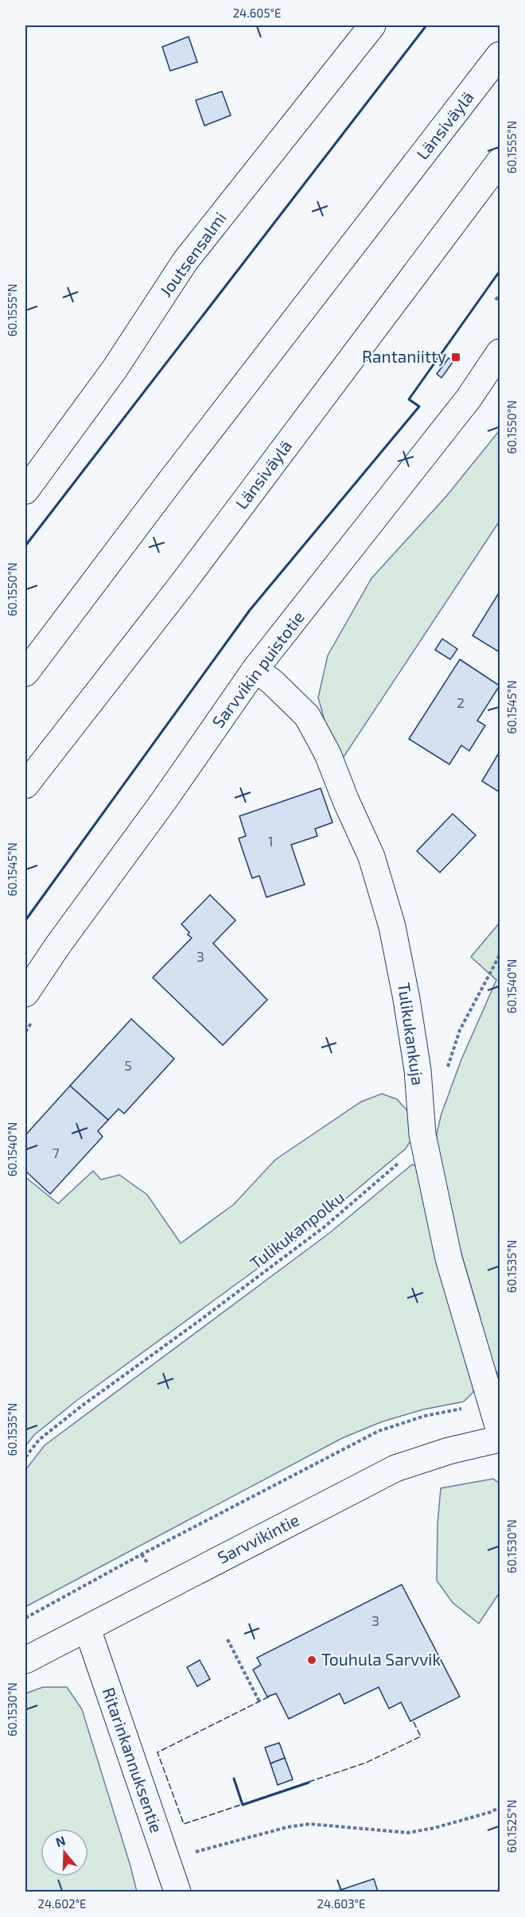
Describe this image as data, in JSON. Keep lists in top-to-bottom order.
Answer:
{
  "streets": {
    "main road": [
      "Länsiväylä",
      "Joutsensalmi",
      "Sarvvikin puistotie",
      "Tulikukankuja",
      "Sarvvikintie",
      "Ritarinkannuksentie"
    ],
    "path": ["Tulikukanpolku"]
  },
  "crossings": [
    ["Sarvvikin puistotie", "Tulikukankuja"],
    ["Tulikukankuja", "Tulikukanpolku"],
    ["Sarvvikintie", "Ritarinkannuksentie"]
  ],
  "places": {
    "transit": ["Rantaniitty"],
    "other": ["Touhula Sarvvik"]
  },
  "house_numbers": [
    "2",
    "1",
    "3",
    "5",
    "7",
    "3"
  ],
  "north": "top",
  "coordinates": [
    "24.605°E",
    "60.1555°N",
    "60.1550°N",
    "60.1545°N",
    "60.1540°N",
    "60.1535°N",
    "60.1530°N",
    "60.1525°N",
    "24.602°E",
    "24.603°E"
  ]
}
